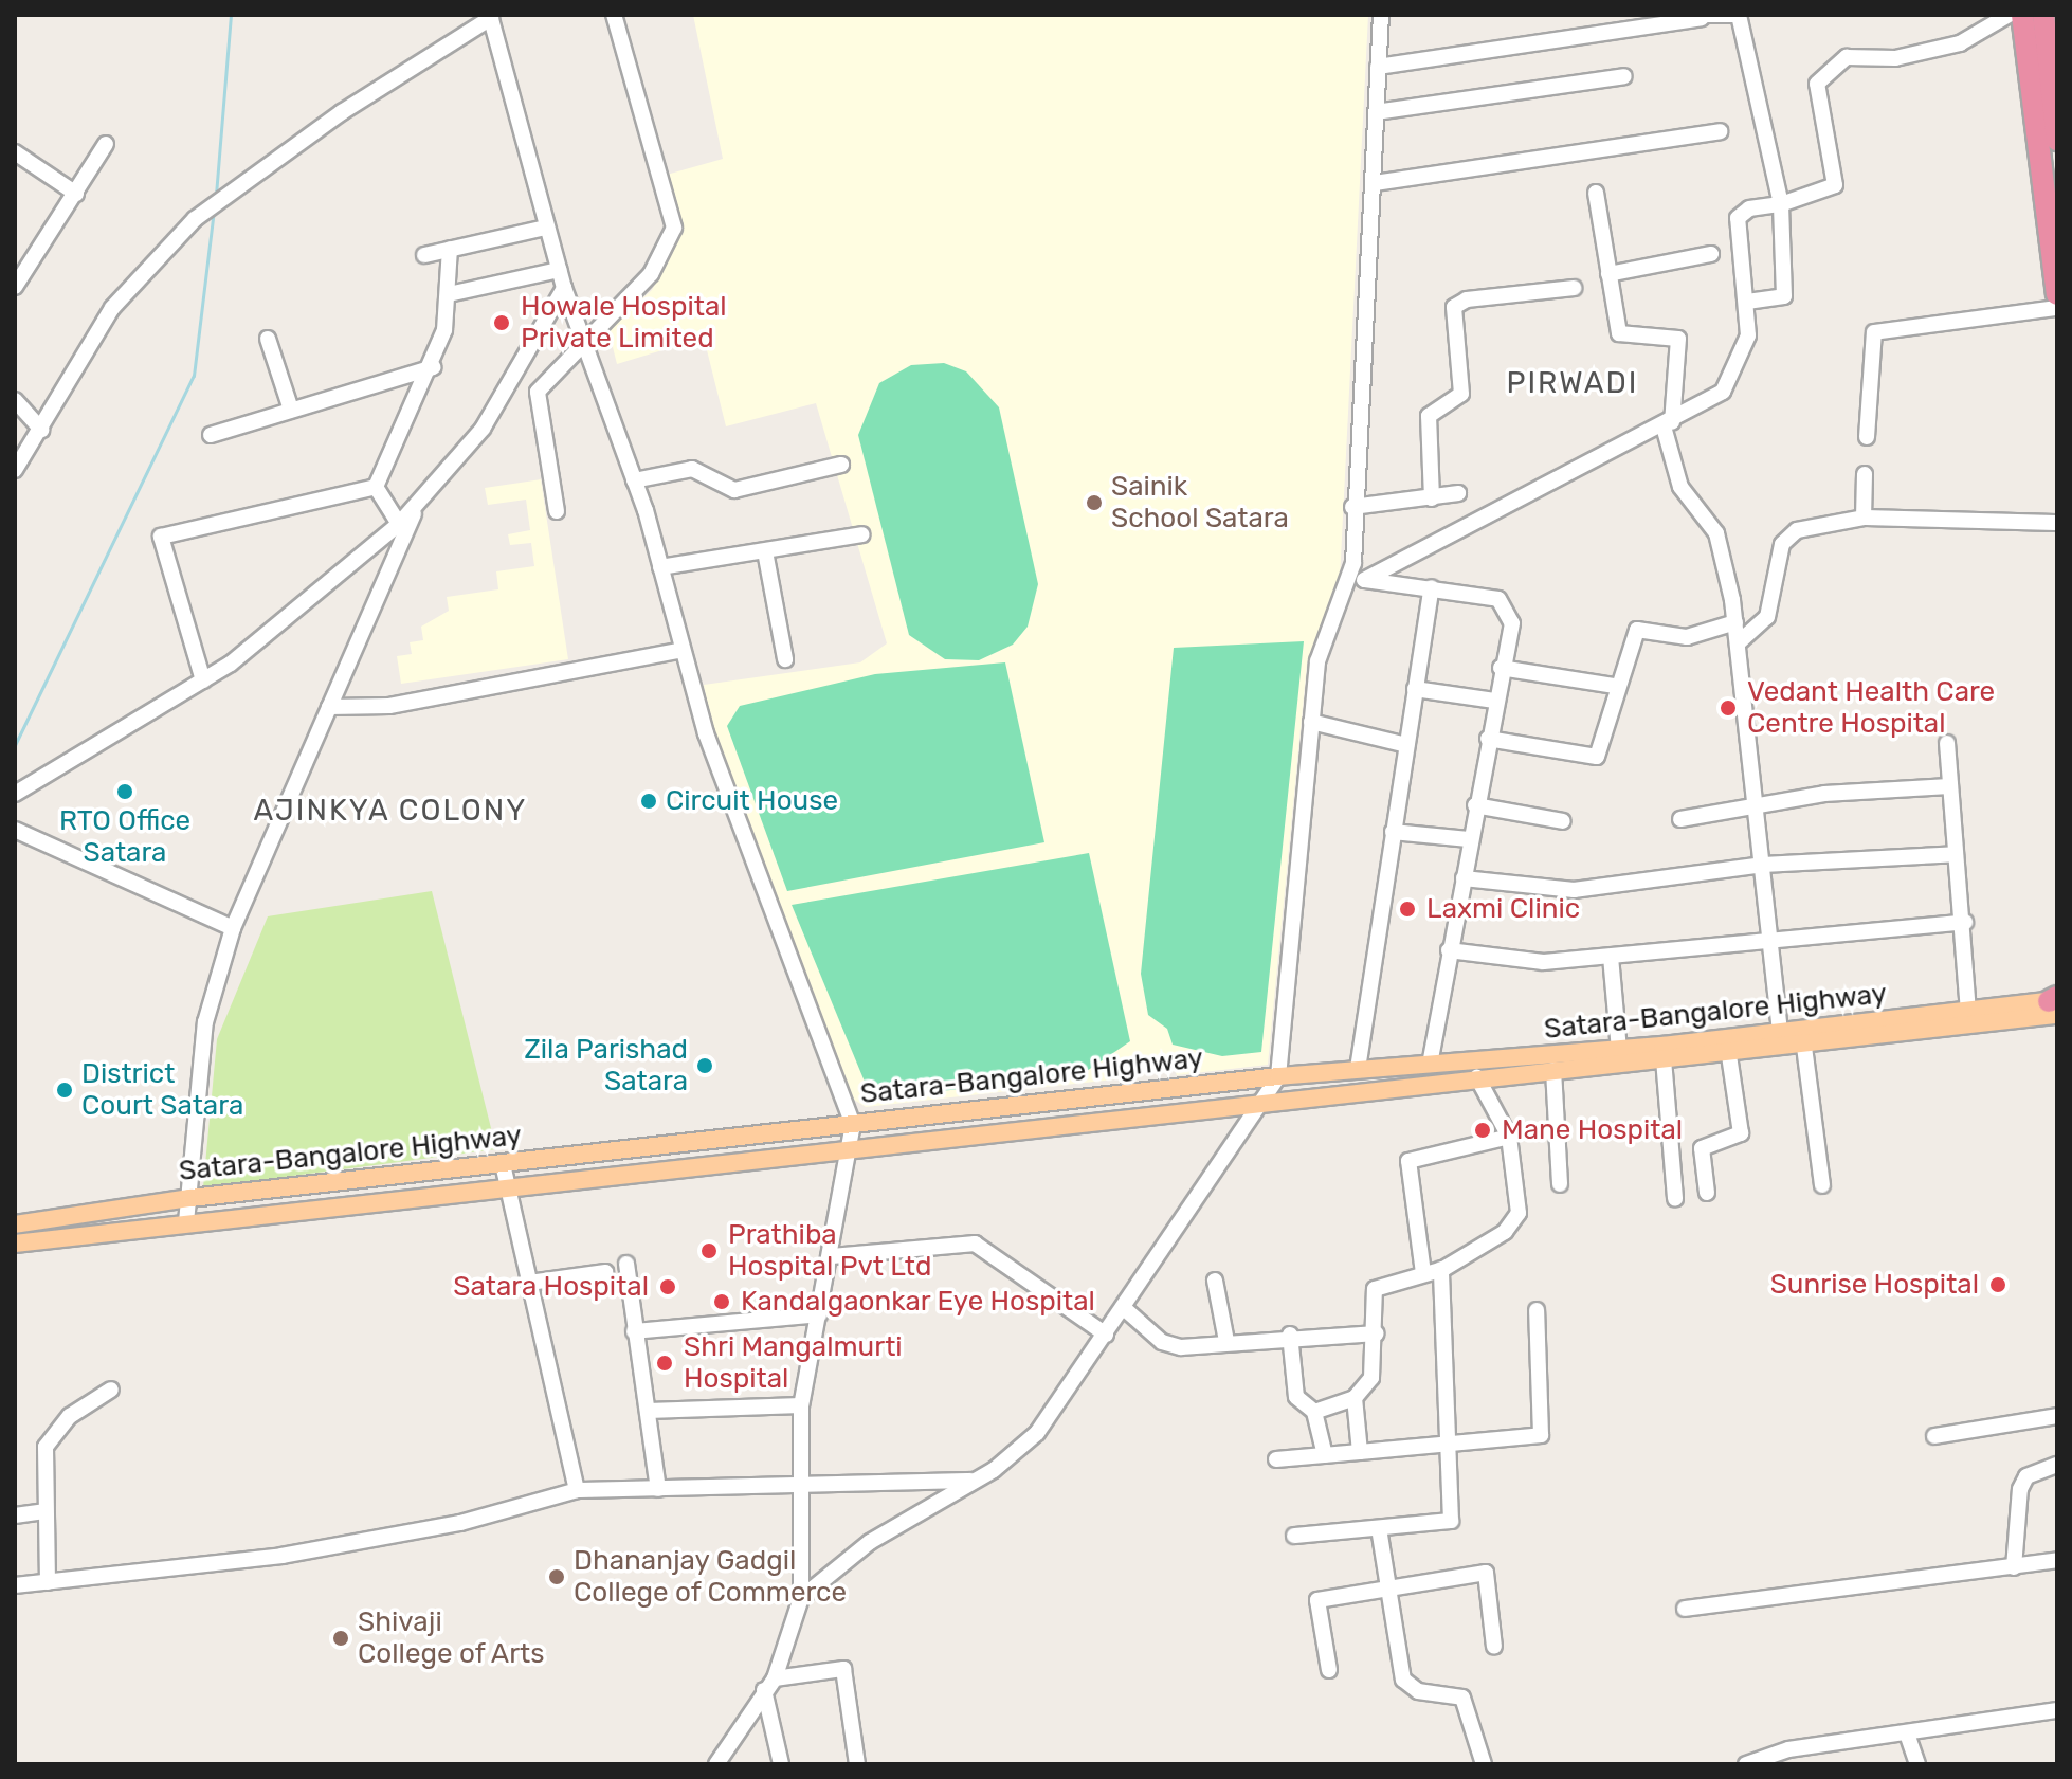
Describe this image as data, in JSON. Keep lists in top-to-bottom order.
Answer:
{
  "streets": {
    "main road": ["Satara-Bangalore Highway"]
  },
  "districts": ["PIRWADI", "AJINKYA COLONY"],
  "places": [
    "Howale Hospital Private Limited",
    "Sainik School Satara",
    "Vedant Health Care Centre Hospital",
    "RTO Office Satara",
    "Circuit House",
    "Laxmi Clinic",
    "Zila Parishad Satara",
    "District Court Satara",
    "Mane Hospital",
    "Prathiba Hospital Pvt Ltd",
    "Sunrise Hospital",
    "Satara Hospital",
    "Kandalgaonkar Eye Hospital",
    "Shri Mangalmurti Hospital",
    "Dhananjay Gadgil College of Commerce",
    "Shivaji College of Arts"
  ]
}
